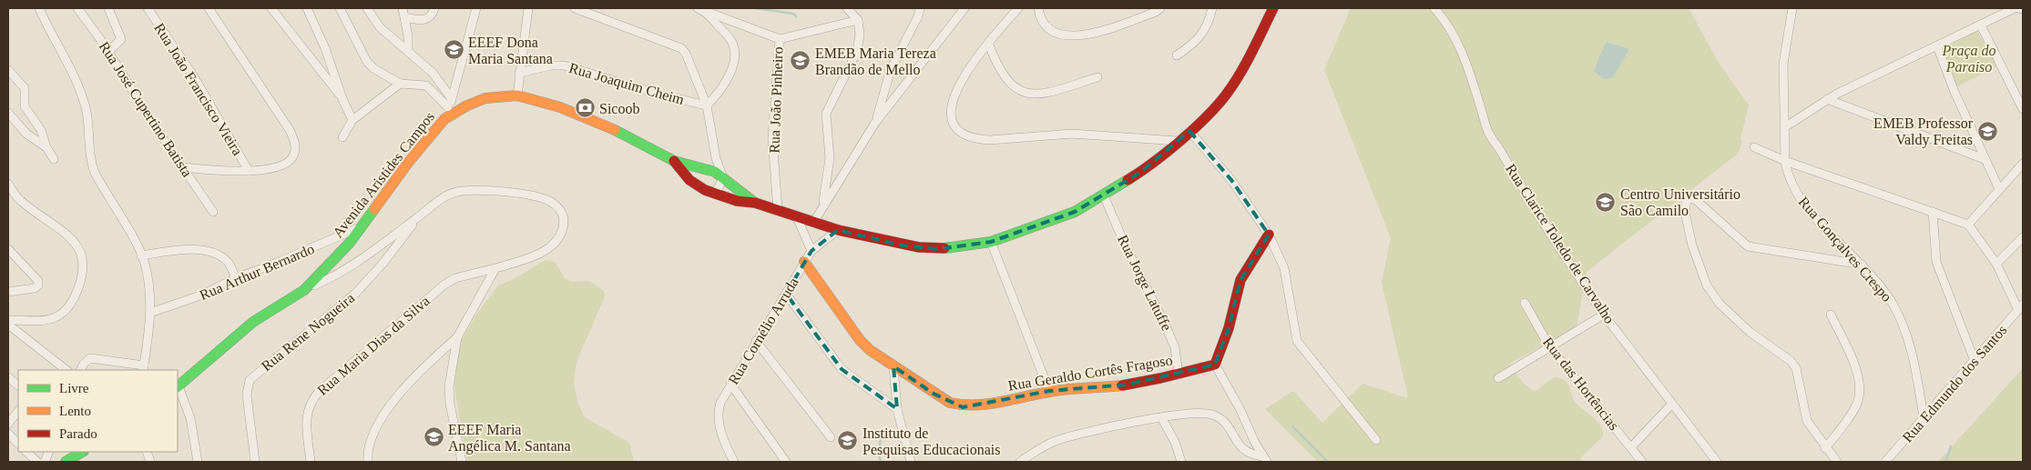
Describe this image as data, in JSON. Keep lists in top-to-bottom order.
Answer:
{
  "streets": {
    "main road": ["Avenida Aristides Campos", "Rua Geraldo Cortês Fragoso"],
    "street": [
      "Rua Joaquim Cheim",
      "Rua João Francisco Vieira",
      "Rua João Pinheiro",
      "Rua José Cupertino Batista",
      "Rua Clarice Toledo de Carvalho",
      "Rua Gonçalves Crespo",
      "Rua Arthur Bernardo",
      "Rua Jorge Latuffe",
      "Rua Cornélio Arruda",
      "Rua Rene Nogueira",
      "Rua Maria Dias da Silva",
      "Rua das Hortências",
      "Rua Edmundo dos Santos"
    ]
  },
  "crossings": [
    ["Rua João Pinheiro", "Avenida Aristides Campos"],
    ["Avenida Aristides Campos", "Rua Arthur Bernardo"],
    ["Avenida Aristides Campos", "Rua Jorge Latuffe"],
    ["Avenida Aristides Campos", "Rua Cornélio Arruda"],
    ["Rua Gonçalves Crespo", "Rua Edmundo dos Santos"],
    ["Rua Jorge Latuffe", "Rua Geraldo Cortês Fragoso"],
    ["Rua Cornélio Arruda", "Rua Geraldo Cortês Fragoso"],
    ["Rua Rene Nogueira", "Rua Maria Dias da Silva"]
  ],
  "parks": ["Praça do Paraiso"],
  "places": {
    "school or university": [
      "EEEF Dona Maria Santana",
      "EMEB Maria Tereza Brandão de Mello",
      "EMEB Professor Valdy Freitas",
      "Centro Universitário São Camilo",
      "EEEF Maria Angélica M. Santana",
      "Instituto de Pesquisas Educacionais"
    ],
    "bank": ["Sicoob"]
  },
  "legend": ["Livre", "Lento", "Parado"]
}
